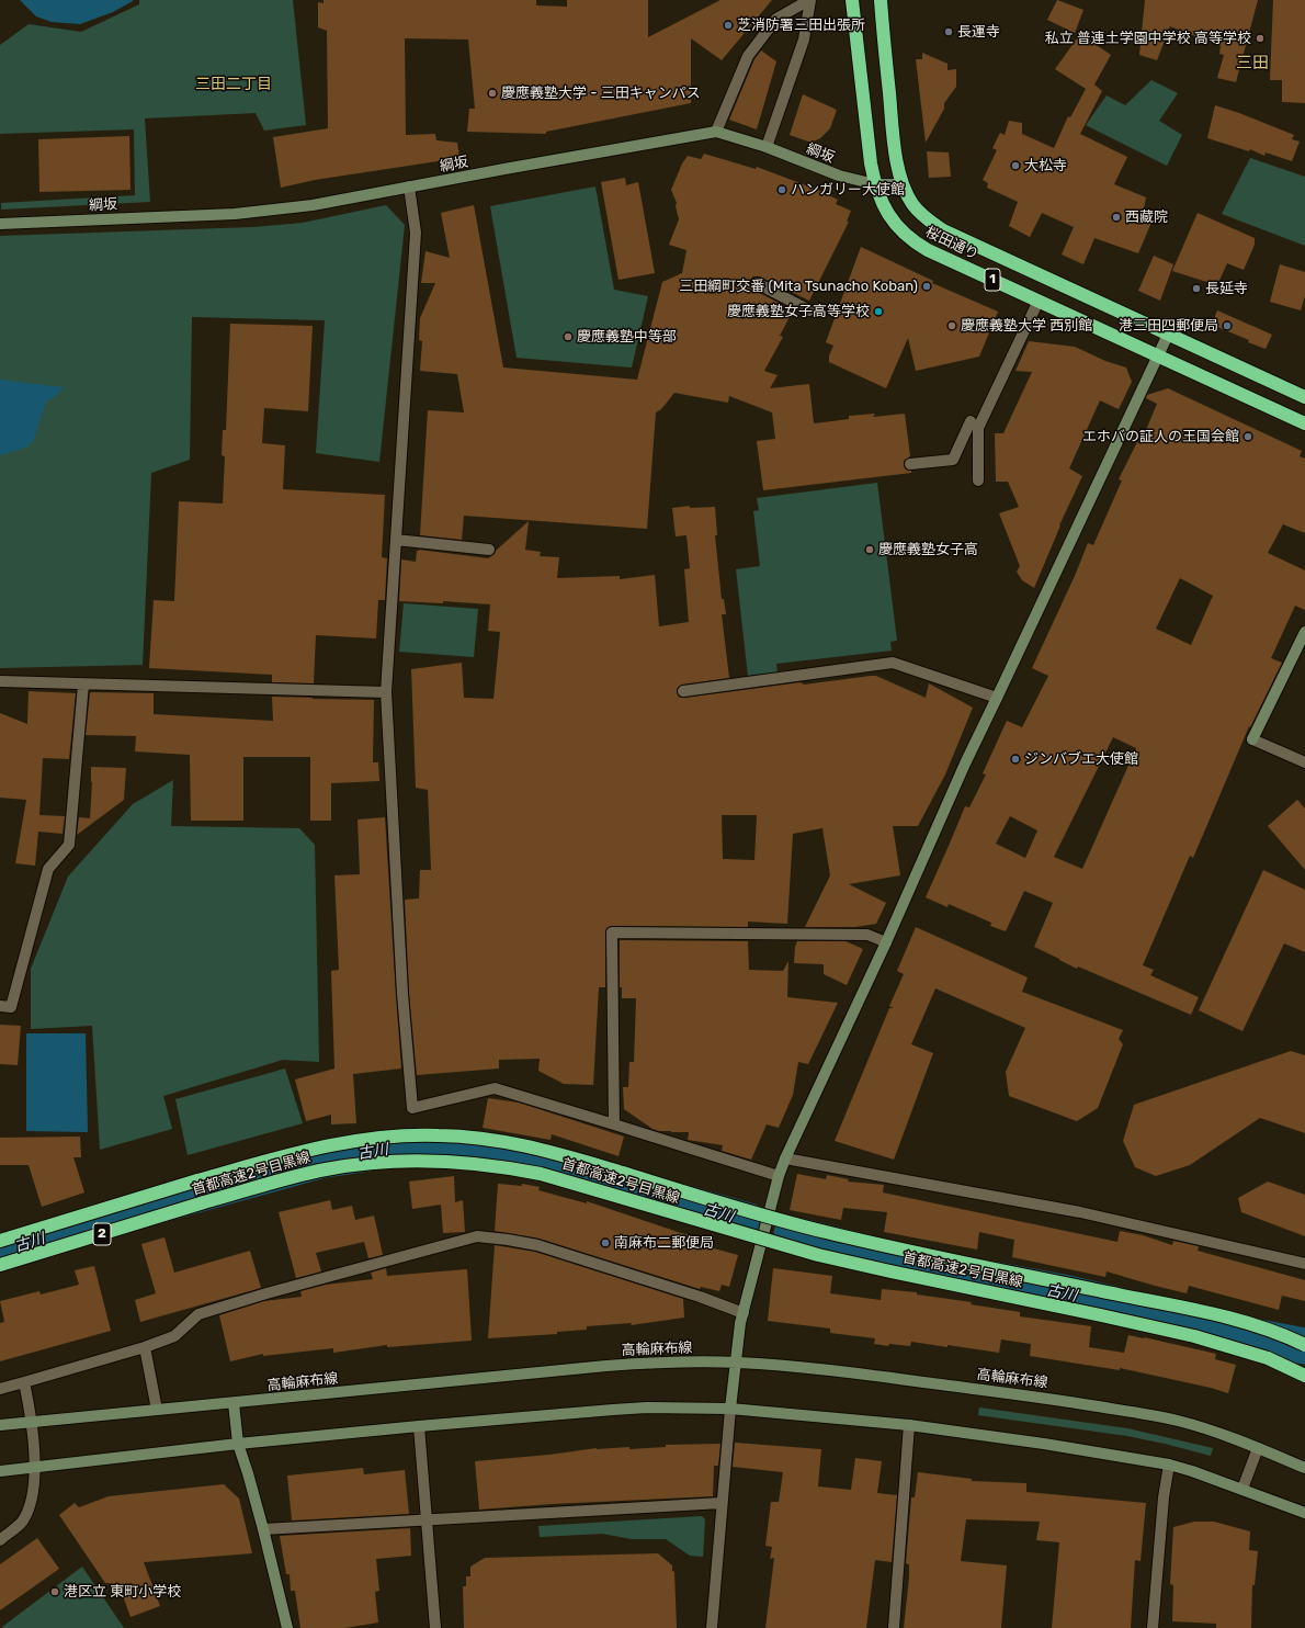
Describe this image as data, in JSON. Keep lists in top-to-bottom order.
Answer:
{
  "streets": {
    "highway": [
      "桜田通り",
      "1",
      "首都高速2号目黒線",
      "2"
    ],
    "main road": ["綱坂", "高輪麻布線"]
  },
  "crossings": [
    ["綱坂", "桜田通り"]
  ],
  "districts": ["三田", "三田二丁目"],
  "water": ["古川"],
  "places": [
    "芝消防署三田出張所",
    "長運寺",
    "私立 普連土学園中学校 高等学校",
    "慶應義塾大学 - 三田キャンパス",
    "大松寺",
    "ハンガリー大使館",
    "西藏院",
    "三田綱町交番 (Mita Tsunacho Koban)",
    "長延寺",
    "慶應義塾女子高等学校",
    "慶應義塾大学 西別館",
    "港三田四郵便局",
    "慶應義塾中等部",
    "エホバの証人の王国会館",
    "慶應義塾女子高",
    "ジンバブエ大使館",
    "南麻布二郵便局",
    "港区立 東町小学校"
  ]
}
